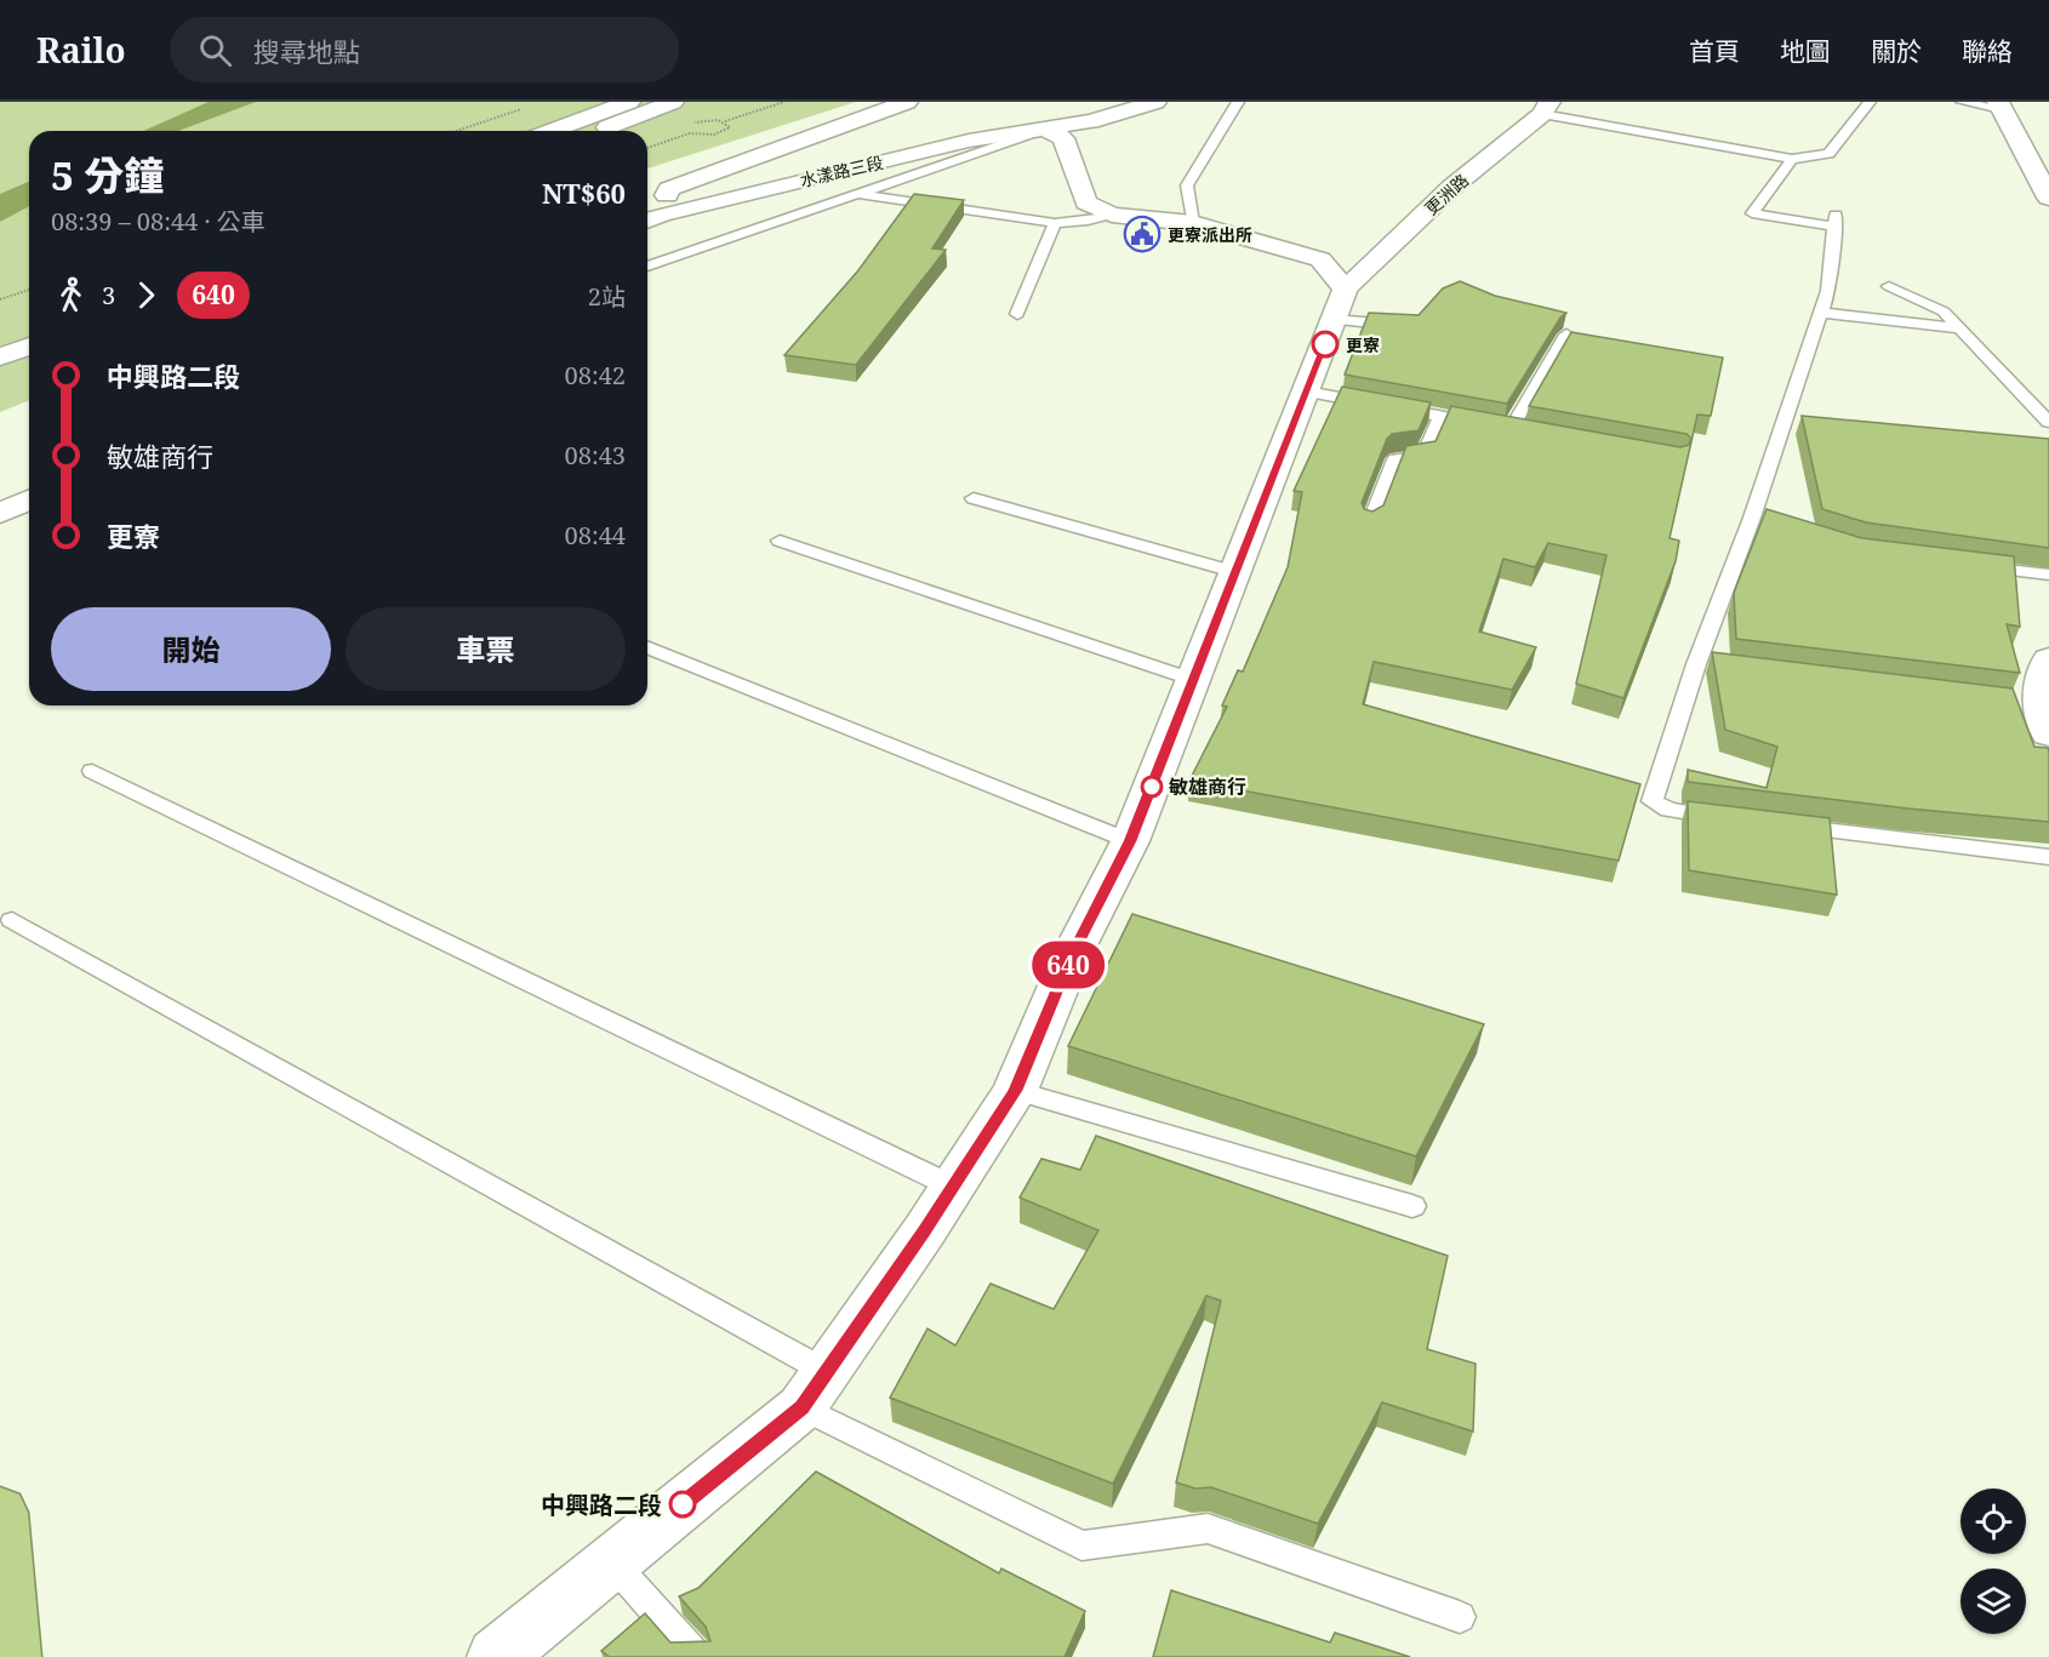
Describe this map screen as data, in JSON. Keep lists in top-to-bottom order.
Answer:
{
  "streets": {
    "street": ["水漾路三段", "更洲路"]
  },
  "places": {
    "public building": ["更寮派出所"],
    "other": ["更寮", "敏雄商行", "中興路二段"]
  },
  "lines": ["bus line 640"],
  "page": {
    "header": "Railo",
    "search": "搜尋地點",
    "nav": [
      "首頁",
      "地圖",
      "關於",
      "聯絡"
    ],
    "on_map": "640",
    "heading": ["5 分鐘", "08:39 – 08:44 · 公車", "NT$60"],
    "legs": ["3", "640", "2站"],
    "list": [
      {
        "name": "中興路二段",
        "value": "08:42"
      },
      {
        "name": "敏雄商行",
        "value": "08:43"
      },
      {
        "name": "更寮",
        "value": "08:44"
      }
    ],
    "buttons": ["開始", "車票"]
  }
}
